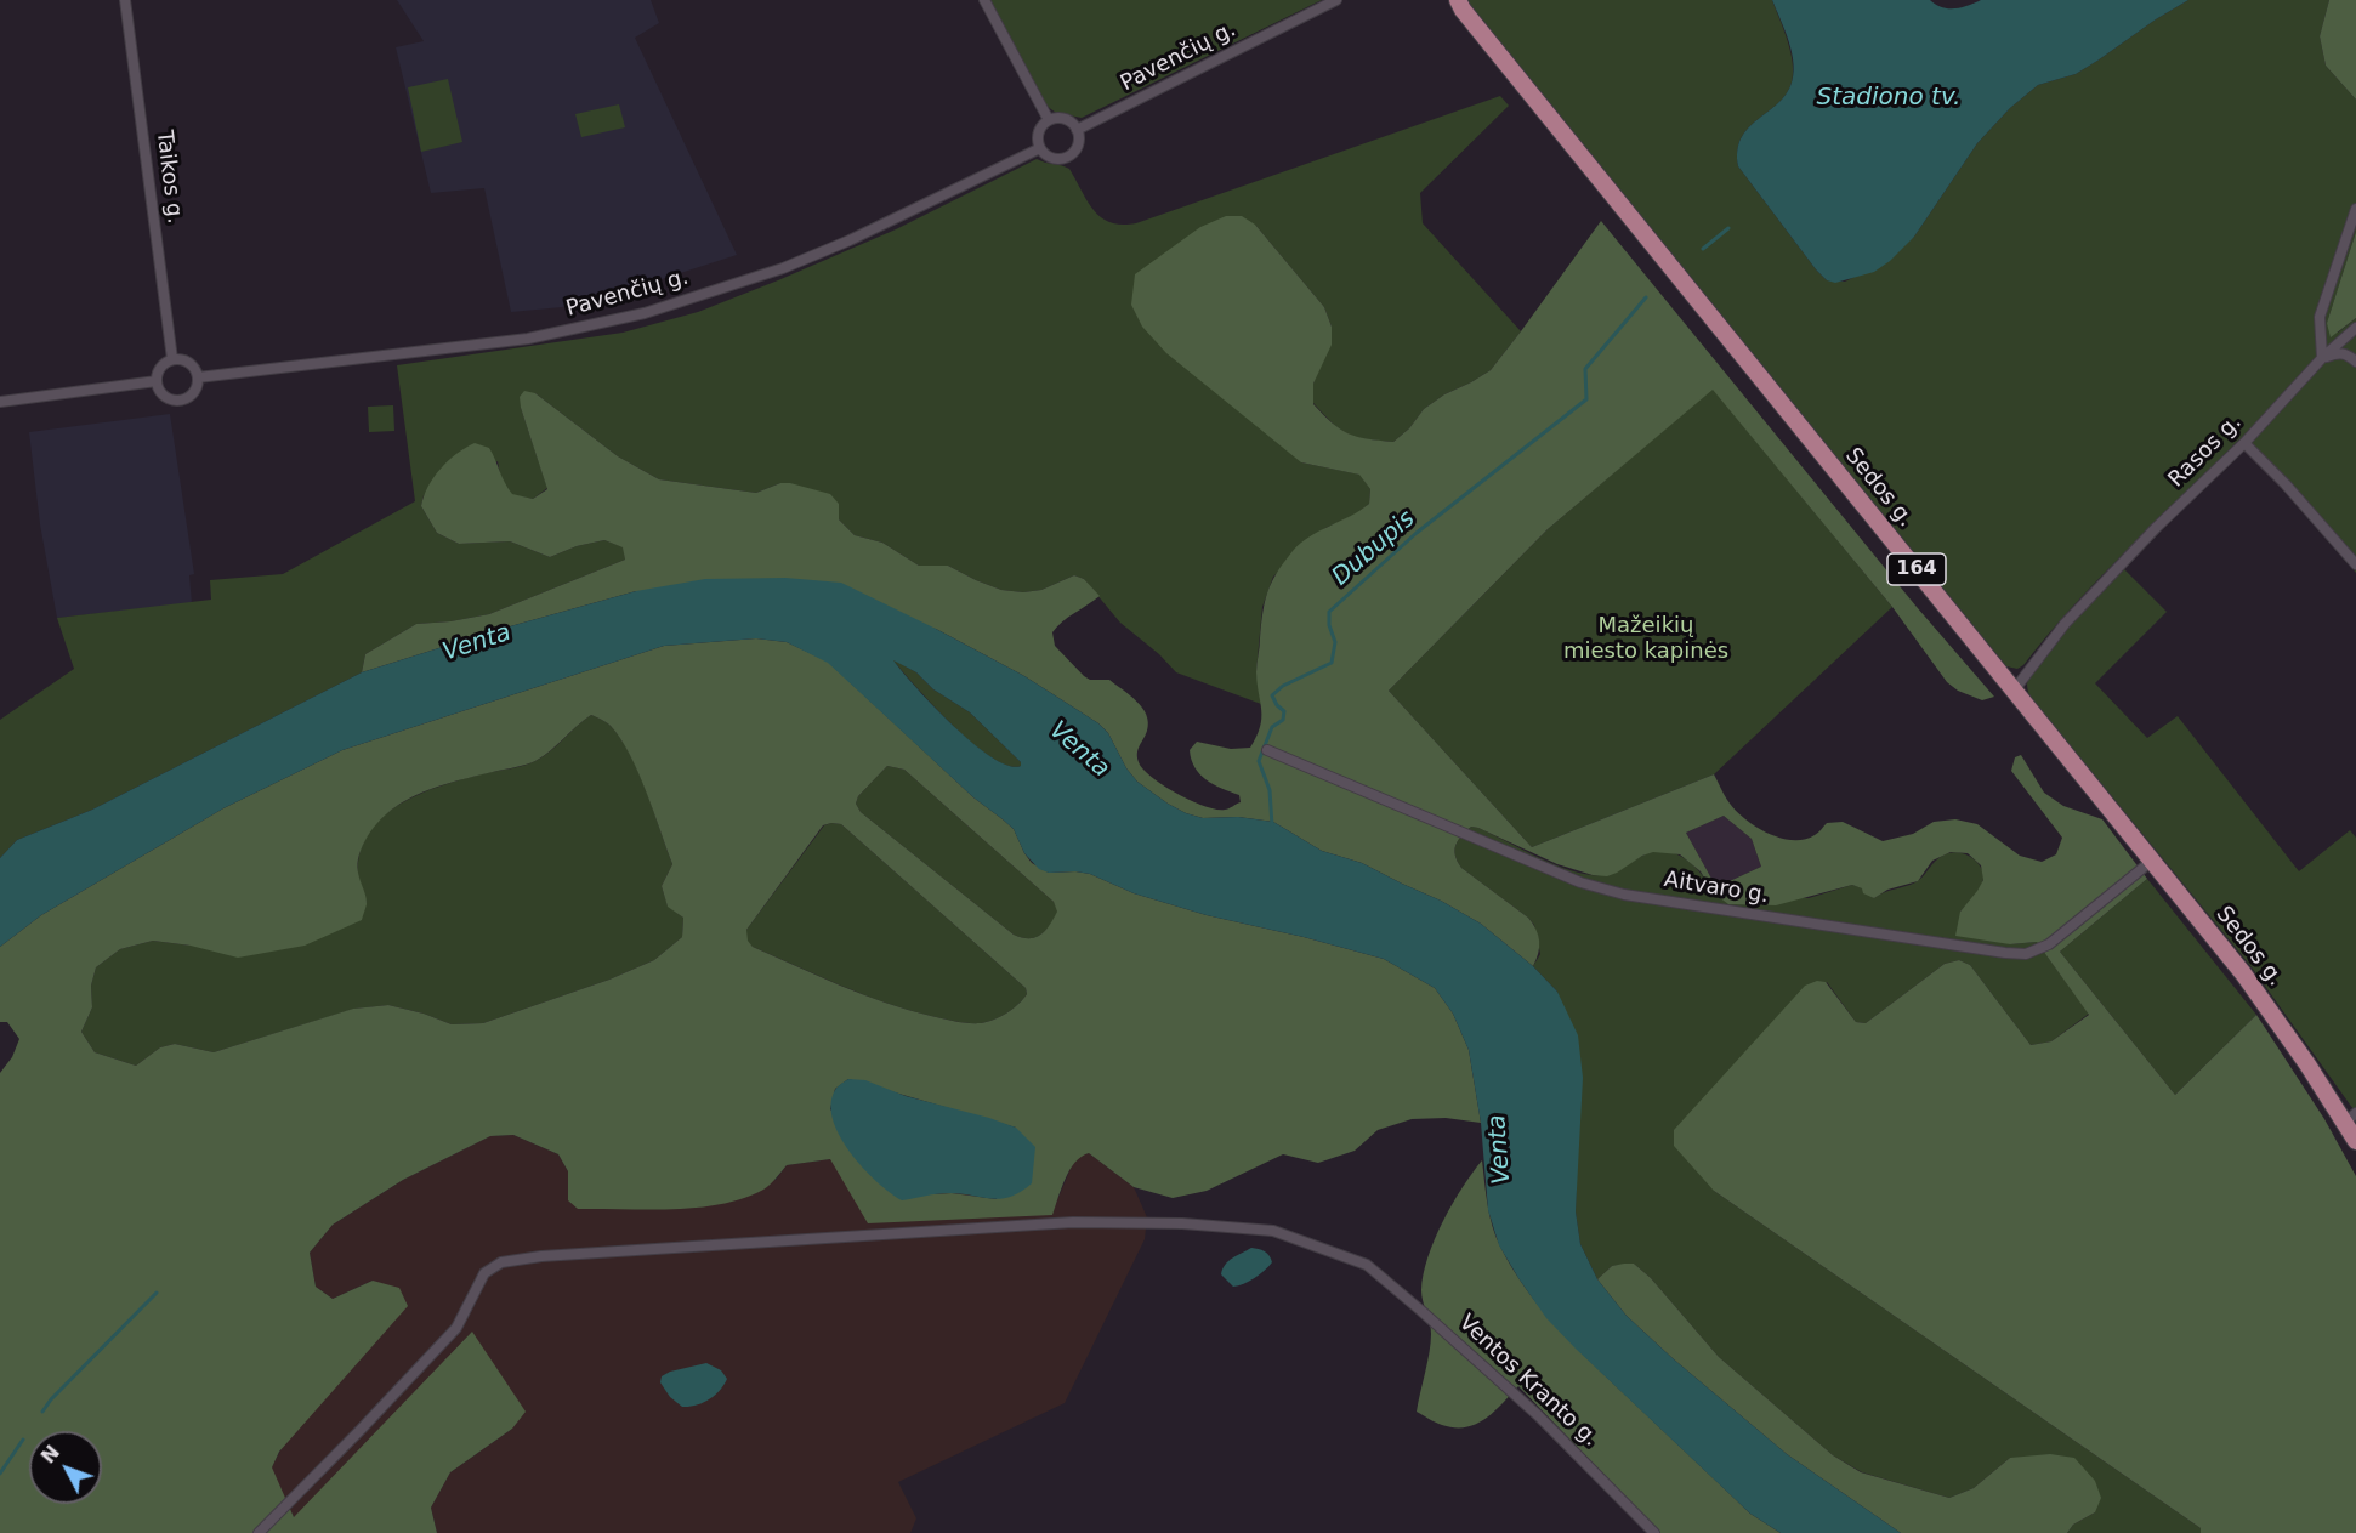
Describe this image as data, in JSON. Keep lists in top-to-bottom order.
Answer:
{
  "streets": {
    "main road": ["Sedos g.", "164"],
    "street": [
      "Pavenčių g.",
      "Taikos g.",
      "Rasos g.",
      "Aitvaro g.",
      "Ventos Kranto g."
    ]
  },
  "crossings": [
    ["Pavenčių g.", "Taikos g."],
    ["Rasos g.", "Sedos g."],
    ["Sedos g.", "Aitvaro g."]
  ],
  "water": ["Stadiono tv.", "Dubupis", "Venta"],
  "parks": ["Mažeikių miesto kapinės"],
  "north": "top left"
}
